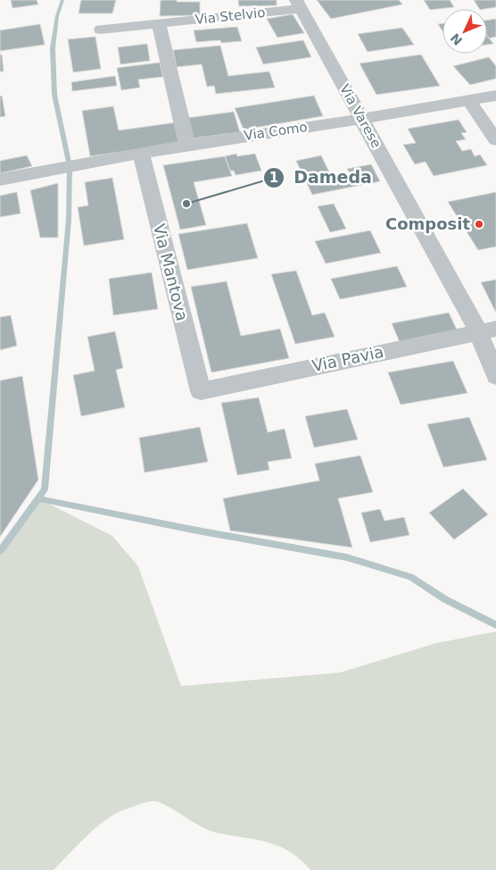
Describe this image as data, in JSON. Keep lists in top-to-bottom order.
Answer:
{
  "streets": {
    "street": [
      "Via Stelvio",
      "Via Varese",
      "Via Como",
      "Via Mantova",
      "Via Pavia"
    ]
  },
  "crossings": [
    ["Via Stelvio", "Via Varese"],
    ["Via Varese", "Via Como"],
    ["Via Varese", "Via Pavia"],
    ["Via Como", "Via Mantova"],
    ["Via Mantova", "Via Pavia"]
  ],
  "places": ["Dameda", "Composit"],
  "north": "bottom left"
}
